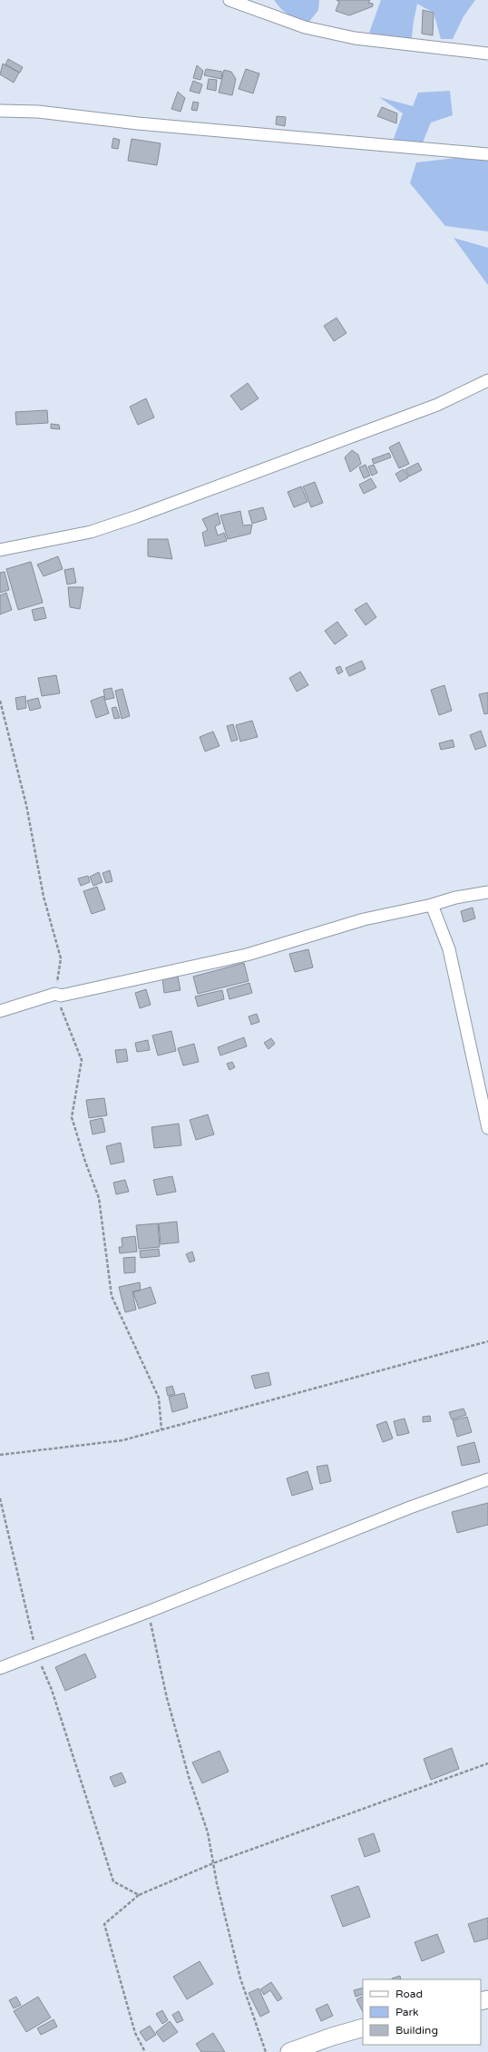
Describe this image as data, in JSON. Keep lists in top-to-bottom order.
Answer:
{
  "legend": ["Road", "Park", "Building"]
}
